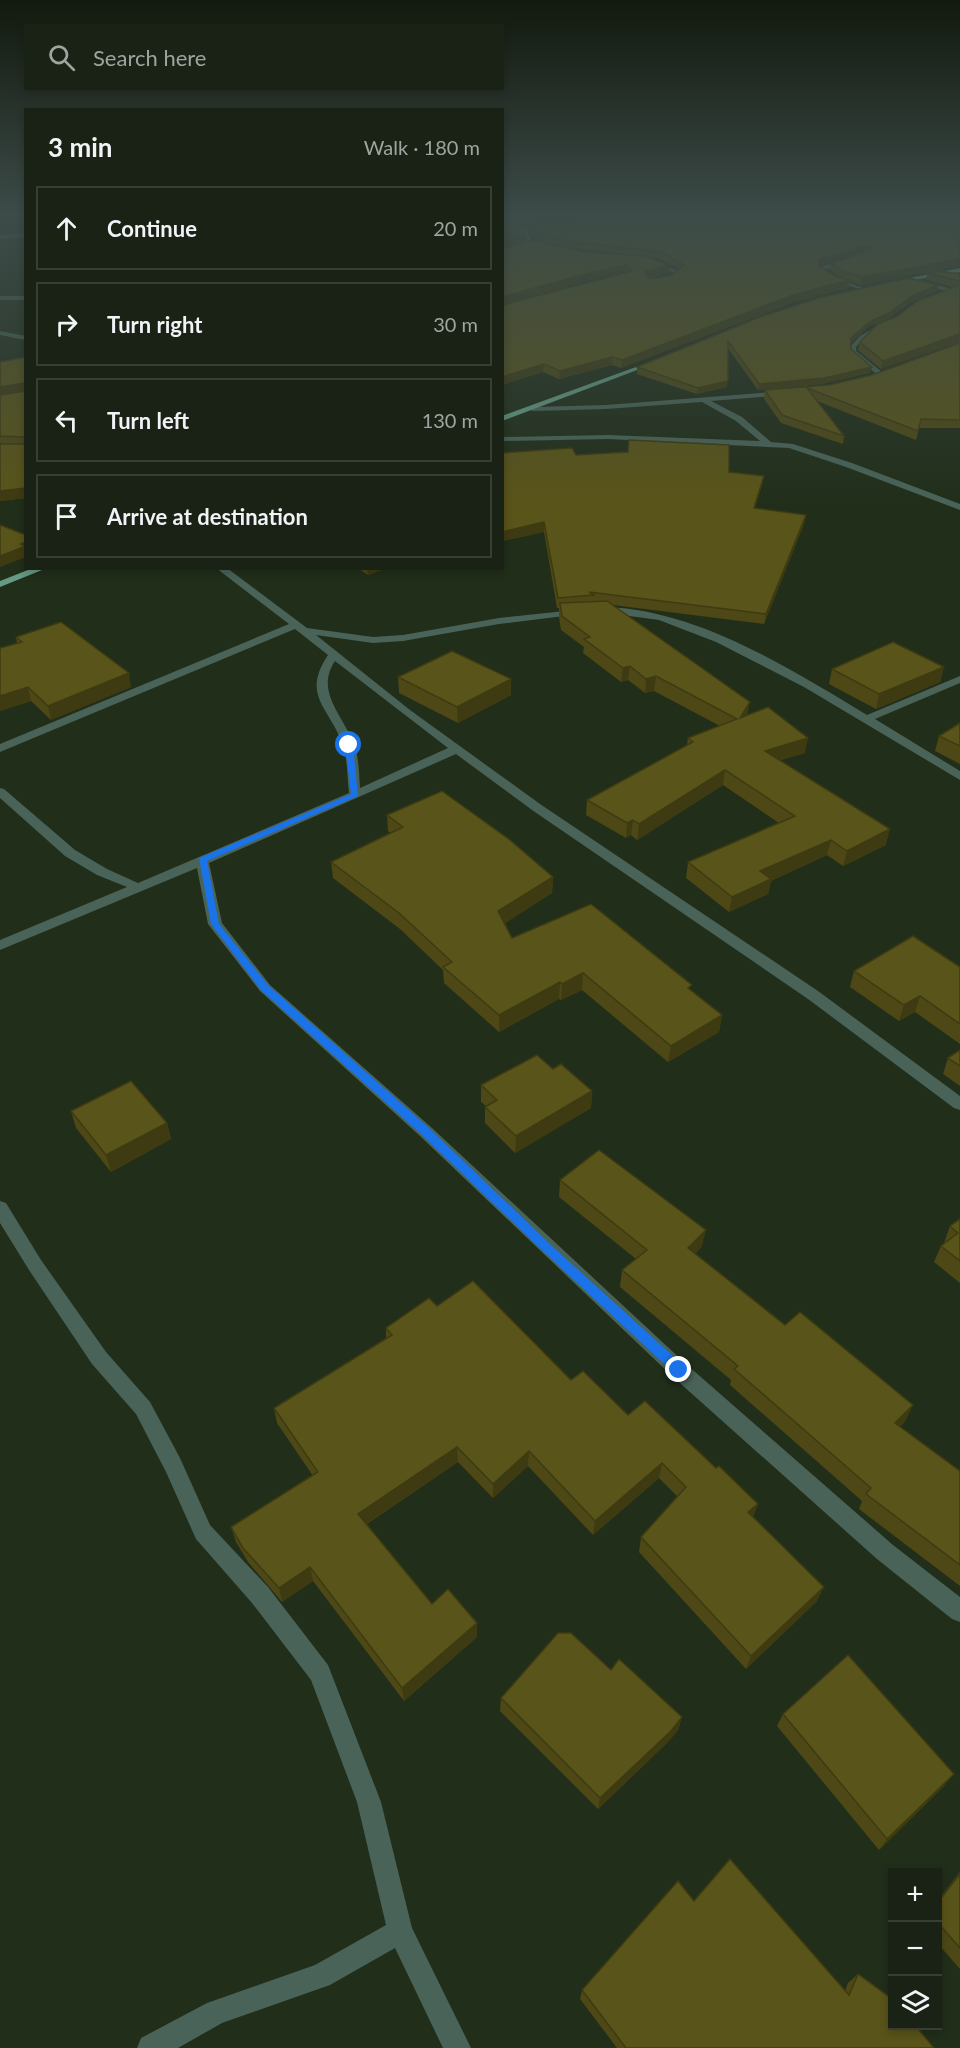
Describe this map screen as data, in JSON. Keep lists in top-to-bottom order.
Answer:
{
  "page": {
    "search": "Search here",
    "heading": ["3 min", "Walk · 180 m"],
    "list": [
      ["Continue", "20 m"],
      ["Turn right", "30 m"],
      ["Turn left", "130 m"],
      "Arrive at destination"
    ],
    "map_buttons": ["+", "−"]
  }
}
